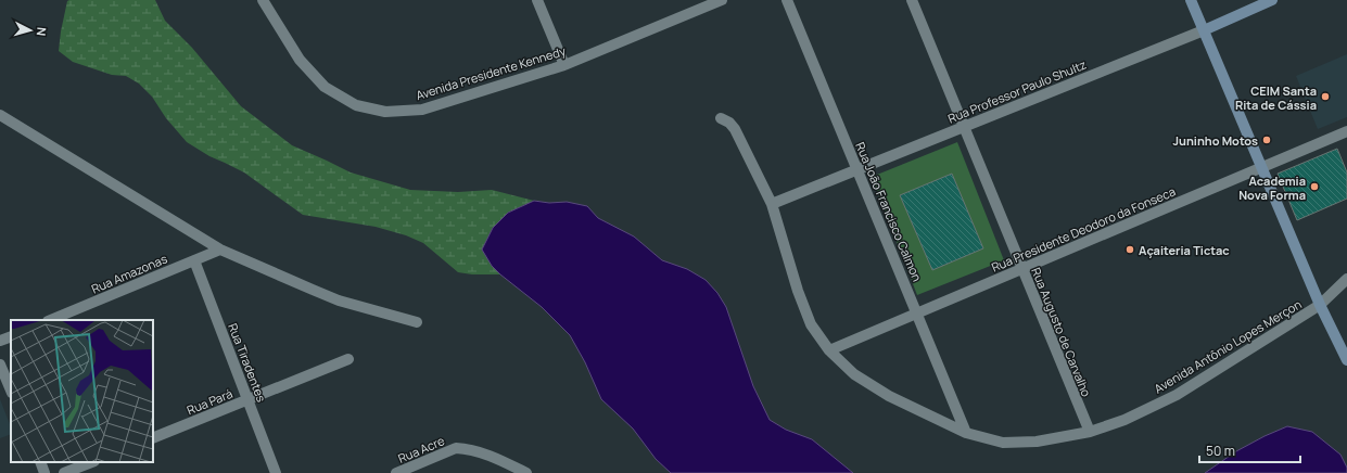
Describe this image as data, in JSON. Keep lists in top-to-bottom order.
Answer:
{
  "streets": {
    "main road": ["Rua Professor Paulo Shultz"],
    "street": [
      "Avenida Presidente Kennedy",
      "Rua João Francisco Calmon",
      "Rua Presidente Deodoro da Fonseca",
      "Rua Amazonas",
      "Rua Augusto de Carvalho",
      "Avenida Antônio Lopes Merçon",
      "Rua Tiradentes",
      "Rua Pará",
      "Rua Acre"
    ]
  },
  "crossings": [
    ["Rua Professor Paulo Shultz", "Rua João Francisco Calmon"],
    ["Rua Professor Paulo Shultz", "Rua Augusto de Carvalho"],
    ["Rua Professor Paulo Shultz", "Avenida Antônio Lopes Merçon"],
    ["Rua João Francisco Calmon", "Rua Presidente Deodoro da Fonseca"],
    ["Rua João Francisco Calmon", "Avenida Antônio Lopes Merçon"],
    ["Rua Presidente Deodoro da Fonseca", "Rua Augusto de Carvalho"],
    ["Rua Presidente Deodoro da Fonseca", "Avenida Antônio Lopes Merçon"],
    ["Rua Amazonas", "Rua Tiradentes"],
    ["Rua Augusto de Carvalho", "Avenida Antônio Lopes Merçon"],
    ["Rua Tiradentes", "Rua Pará"]
  ],
  "places": [
    "CEIM Santa Rita de Cássia",
    "Juninho Motos",
    "Academia Nova Forma",
    "Açaiteria Tictac"
  ],
  "scale_bar": "50 m",
  "north": "right"
}
